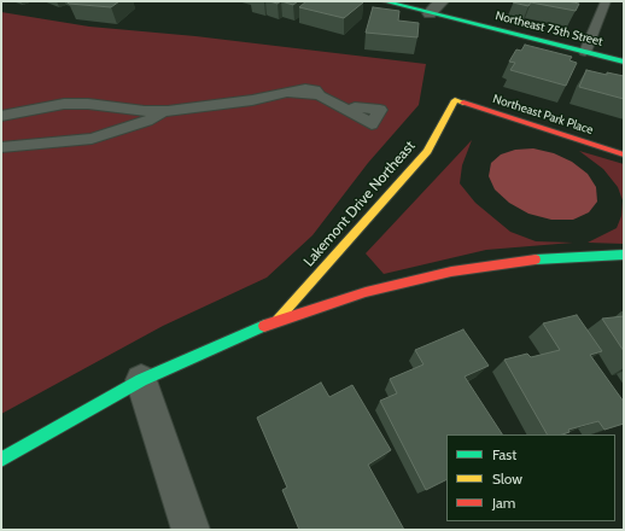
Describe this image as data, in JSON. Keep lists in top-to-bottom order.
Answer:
{
  "streets": {
    "street": ["Northeast 75th Street", "Northeast Park Place", "Lakemont Drive Northeast"]
  },
  "crossings": [
    ["Northeast Park Place", "Lakemont Drive Northeast"]
  ],
  "legend": ["Fast", "Slow", "Jam"]
}
